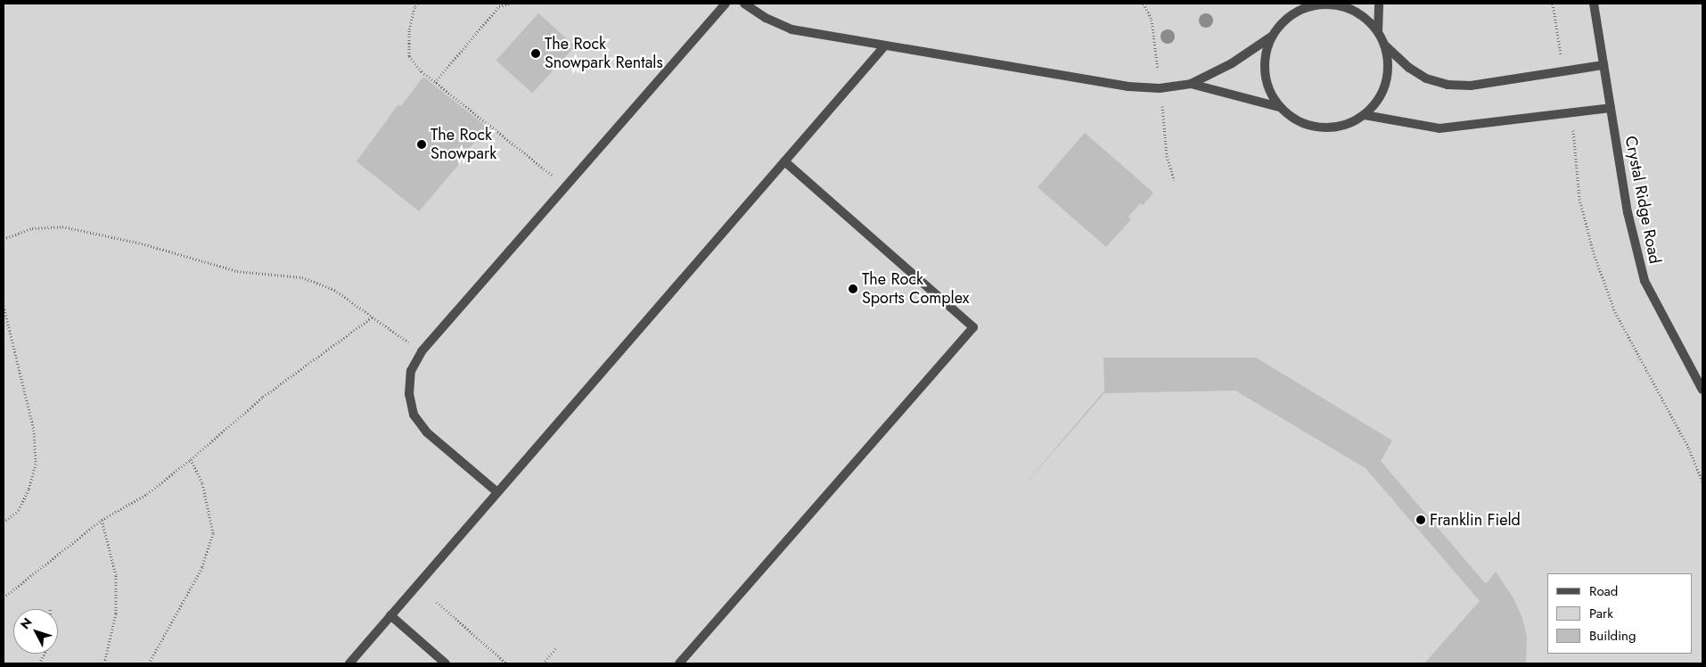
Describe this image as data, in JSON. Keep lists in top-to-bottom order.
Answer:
{
  "streets": {
    "street": ["Crystal Ridge Road"]
  },
  "places": [
    "The Rock Snowpark Rentals",
    "The Rock Snowpark",
    "The Rock Sports Complex",
    "Franklin Field"
  ],
  "legend": ["Road", "Park", "Building"],
  "north": "top left"
}
